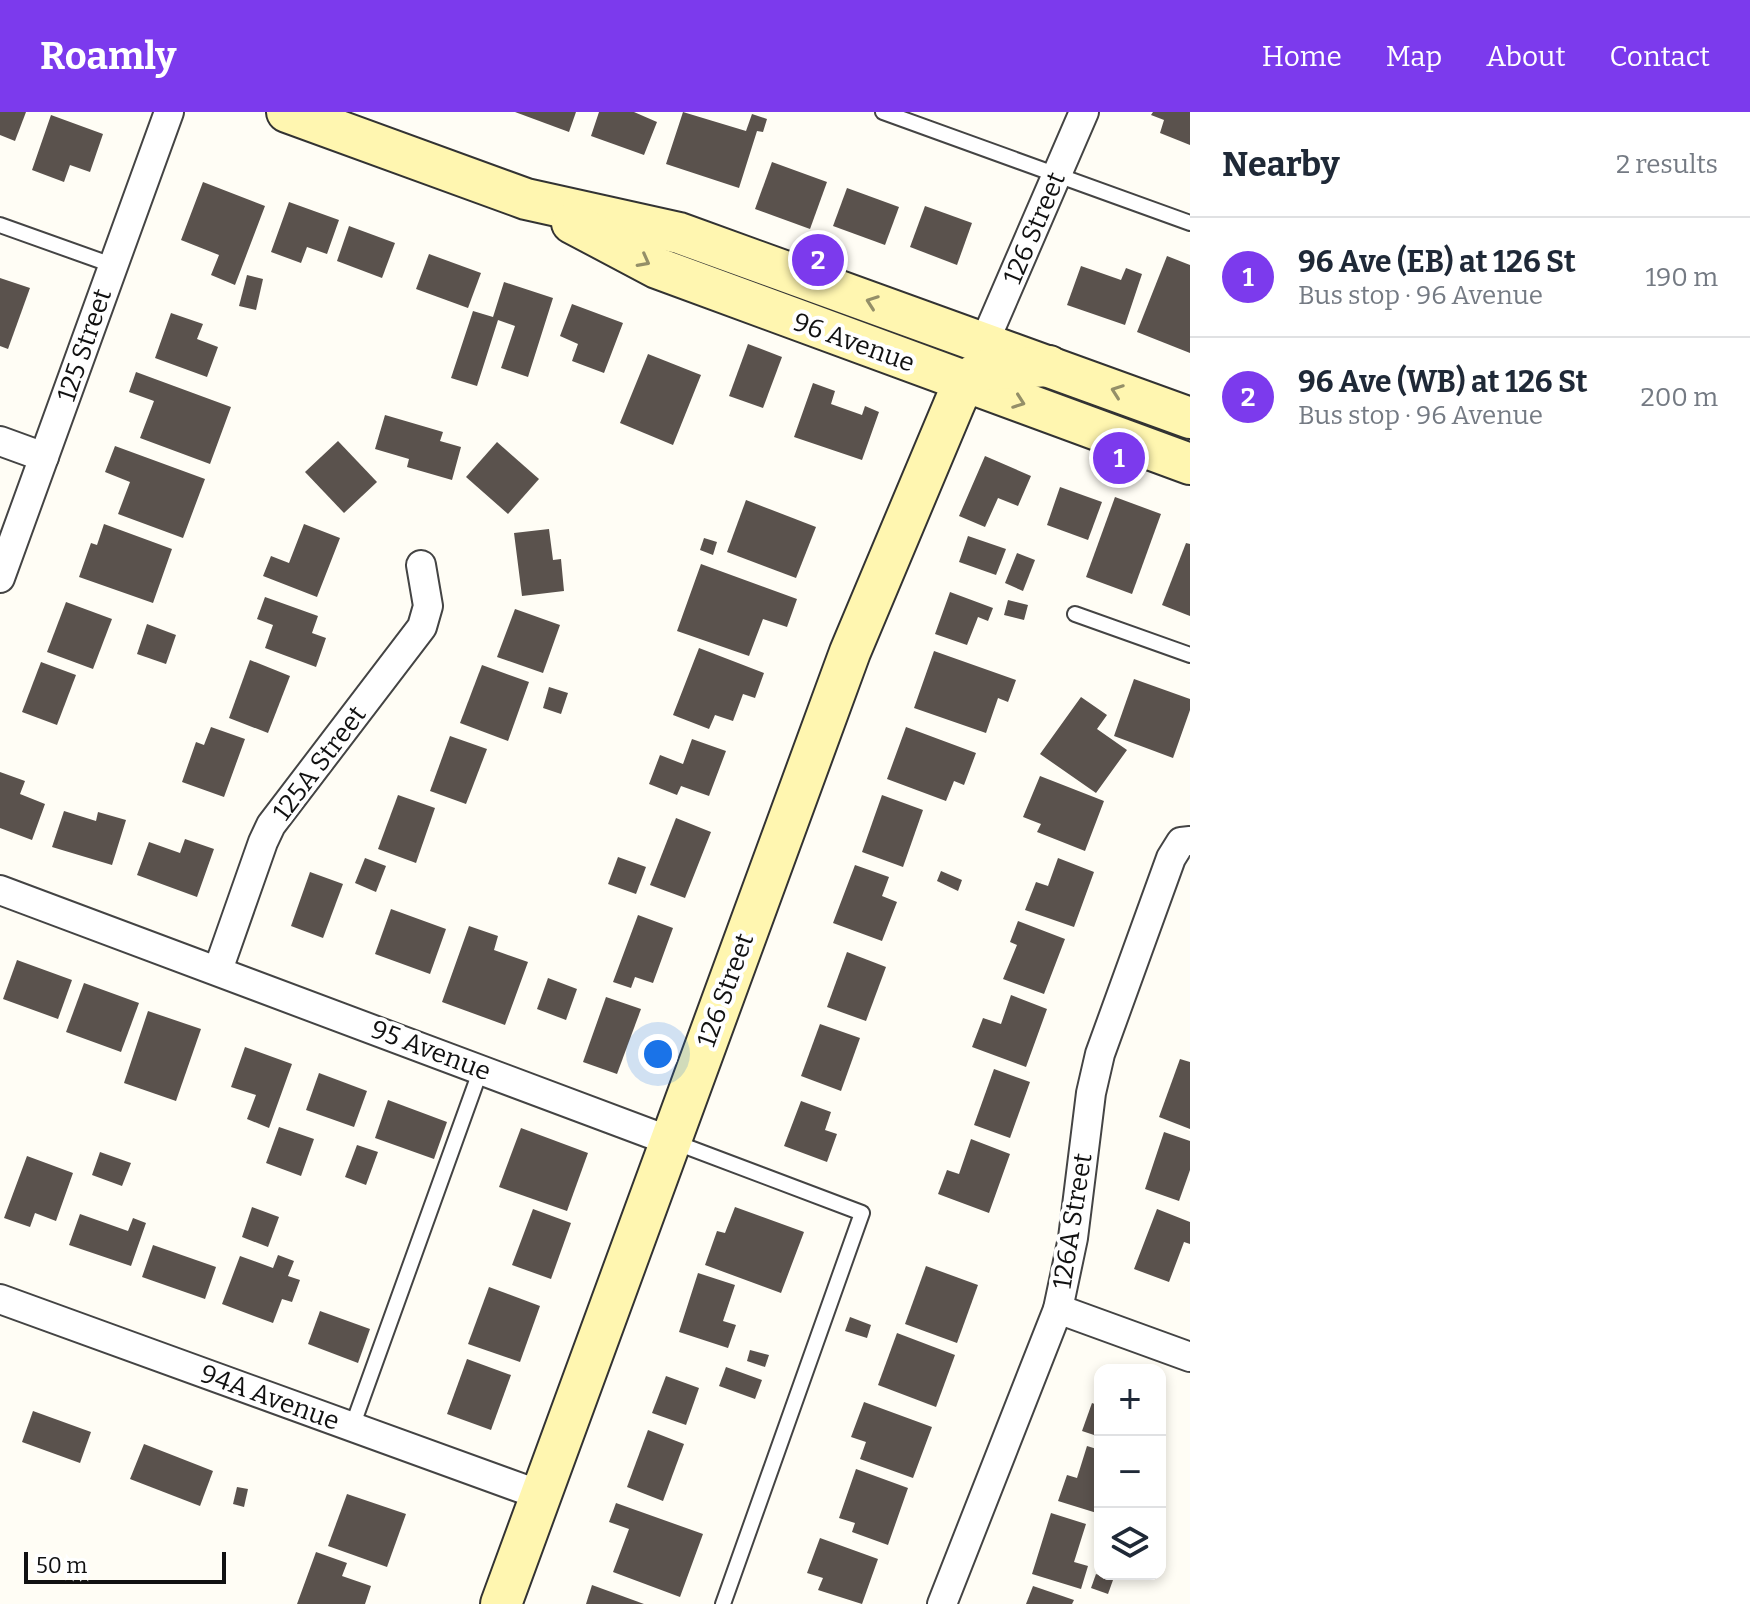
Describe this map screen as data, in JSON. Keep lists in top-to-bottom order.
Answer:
{
  "streets": {
    "main road": ["126 Street", "96 Avenue"],
    "street": [
      "125 Street",
      "125A Street",
      "95 Avenue",
      "126A Street",
      "94A Avenue"
    ]
  },
  "crossings": [
    ["126 Street", "96 Avenue"],
    ["126 Street", "95 Avenue"],
    ["126 Street", "94A Avenue"],
    ["125A Street", "95 Avenue"]
  ],
  "scale_bar": "50 m",
  "page": {
    "header": "Roamly",
    "nav": [
      "Home",
      "Map",
      "About",
      "Contact"
    ],
    "heading": ["Nearby", "2 results"],
    "list": [
      {
        "mark": "1",
        "name": "96 Ave (EB) at 126 St",
        "note": "Bus stop · 96 Avenue",
        "value": "190 m"
      },
      {
        "mark": "2",
        "name": "96 Ave (WB) at 126 St",
        "note": "Bus stop · 96 Avenue",
        "value": "200 m"
      }
    ],
    "pins": ["2", "1"],
    "map_buttons": ["+", "−"],
    "scale": "50 m"
  }
}
